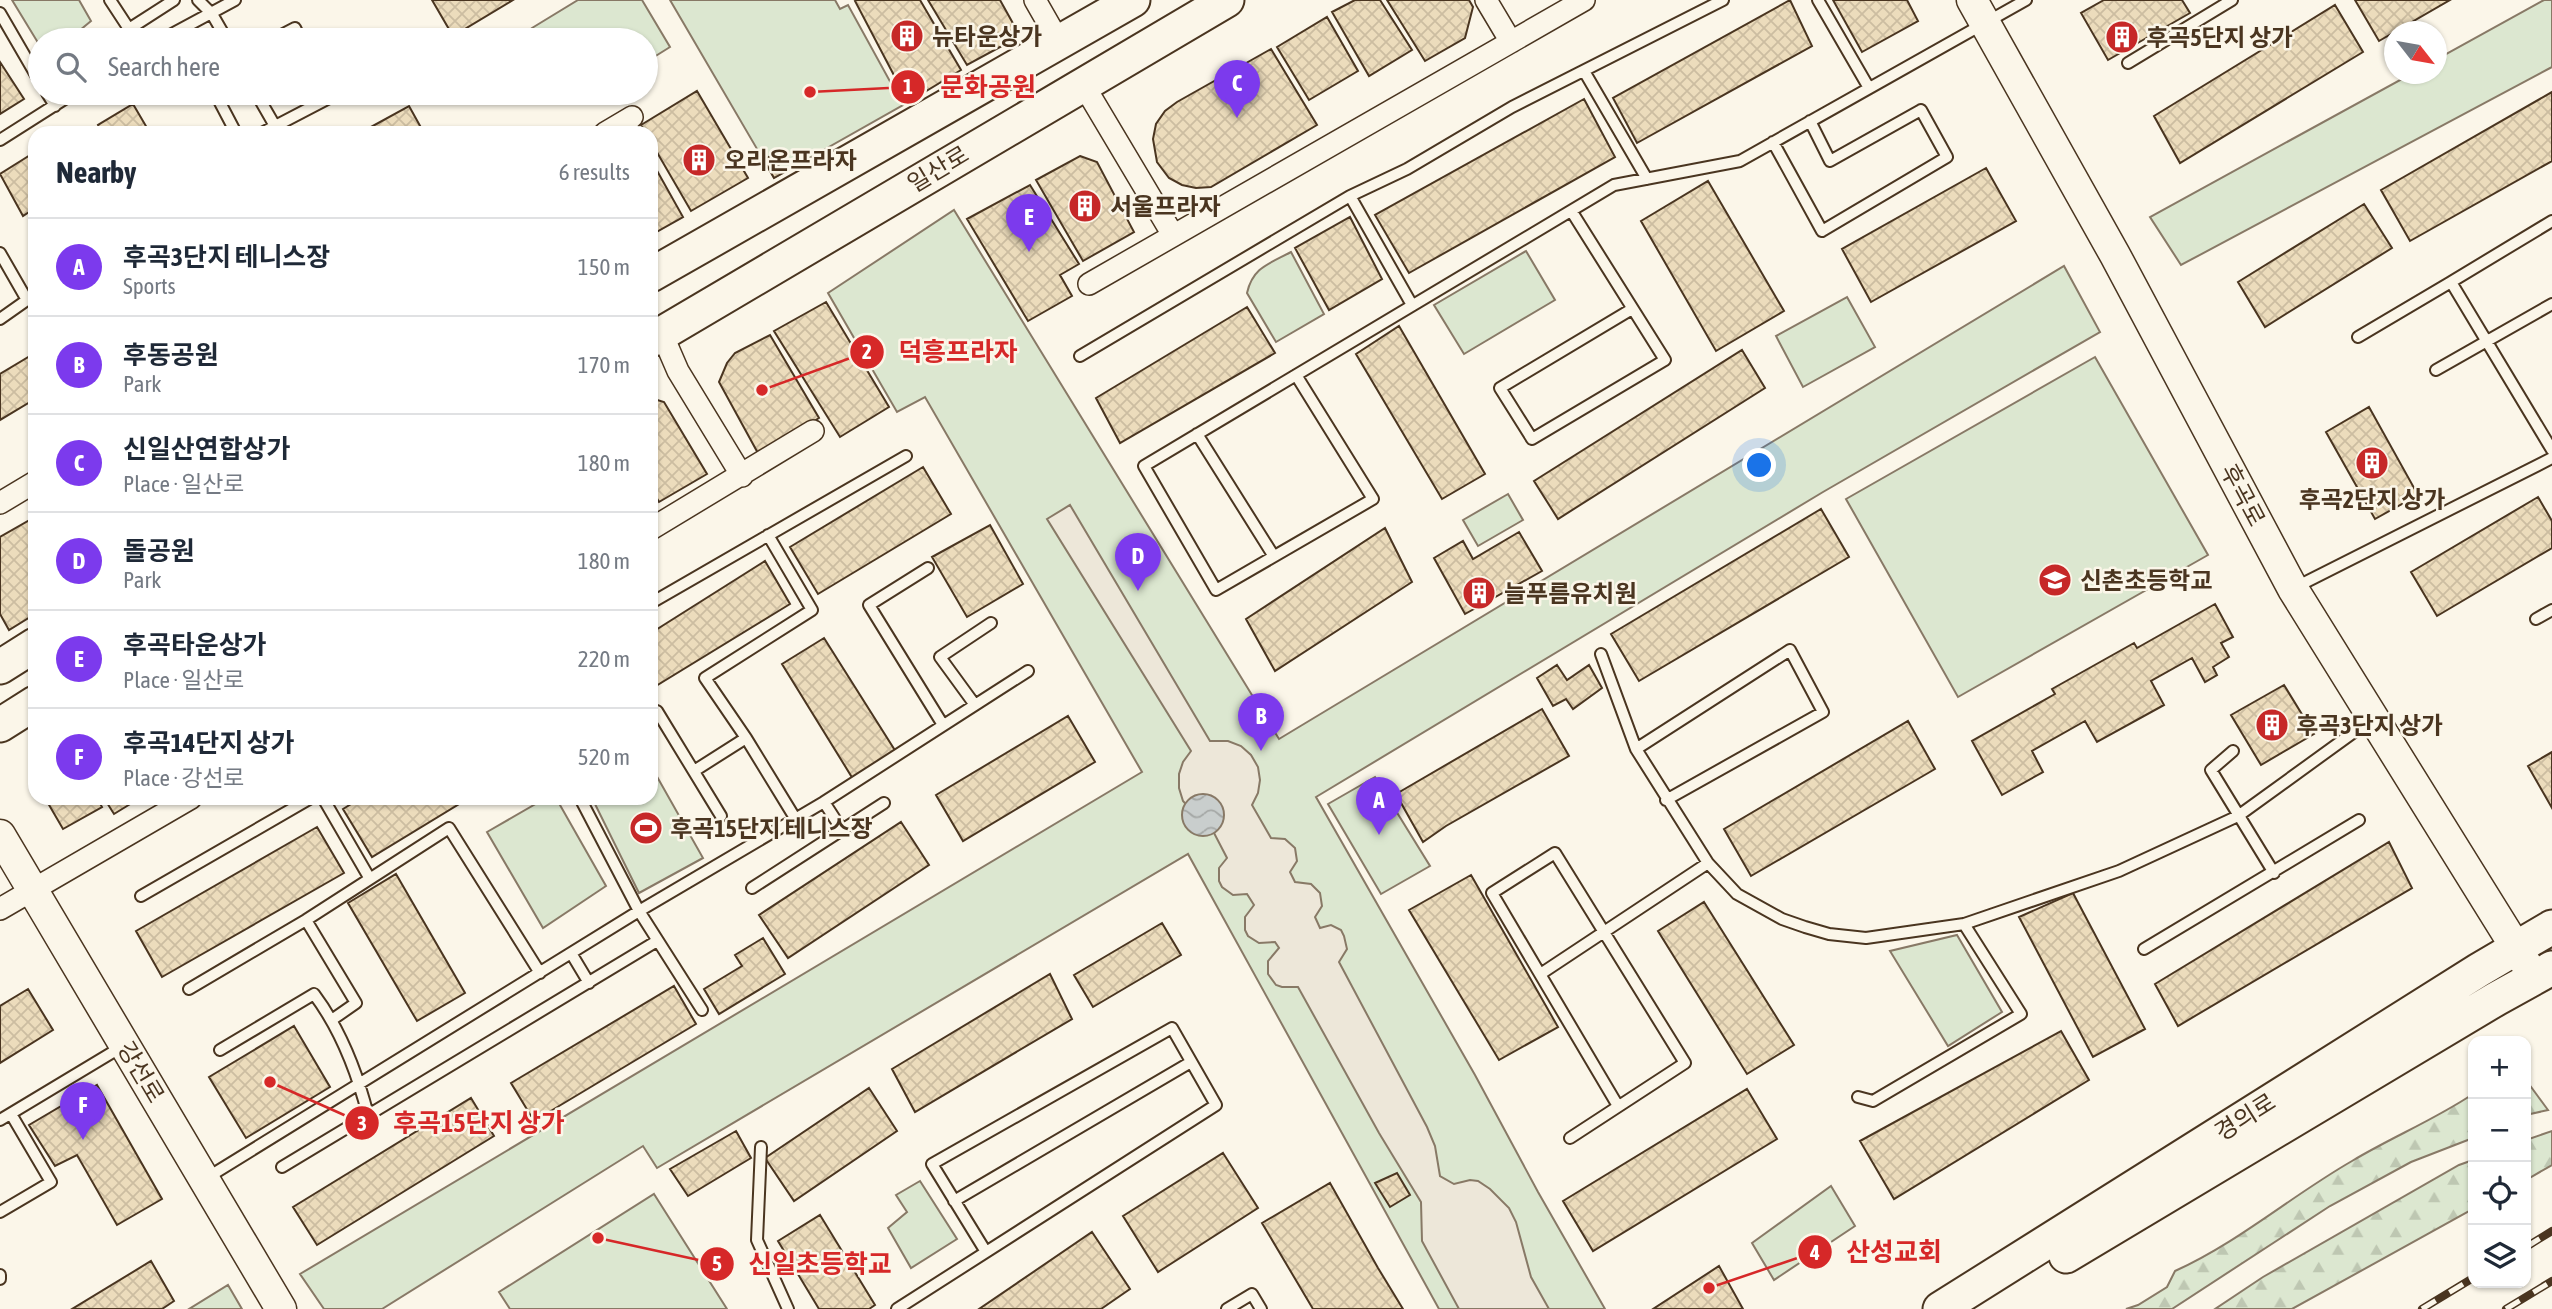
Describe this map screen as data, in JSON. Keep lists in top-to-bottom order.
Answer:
{
  "streets": {
    "main road": ["일산로", "경의로"],
    "street": ["후곡로", "강선로"]
  },
  "crossings": [
    ["후곡로", "경의로"]
  ],
  "places": {
    "building": [
      "뉴타운상가",
      "후곡5단지 상가",
      "오리온프라자",
      "서울프라자",
      "후곡2단지 상가",
      "늘푸름유치원",
      "후곡3단지 상가"
    ],
    "other": [
      "문화공원",
      "덕흥프라자",
      "후곡15단지 상가",
      "신일초등학교",
      "산성교회"
    ],
    "school or university": ["신촌초등학교"],
    "sports": ["후곡15단지 테니스장"]
  },
  "north": "bottom right",
  "page": {
    "search": "Search here",
    "pins": [
      "C",
      "E",
      "D",
      "B",
      "A",
      "F"
    ],
    "heading": ["Nearby", "6 results"],
    "list": [
      {
        "mark": "A",
        "name": "후곡3단지 테니스장",
        "note": "Sports",
        "value": "150 m"
      },
      {
        "mark": "B",
        "name": "후동공원",
        "note": "Park",
        "value": "170 m"
      },
      {
        "mark": "C",
        "name": "신일산연합상가",
        "note": "Place · 일산로",
        "value": "180 m"
      },
      {
        "mark": "D",
        "name": "돌공원",
        "note": "Park",
        "value": "180 m"
      },
      {
        "mark": "E",
        "name": "후곡타운상가",
        "note": "Place · 일산로",
        "value": "220 m"
      },
      {
        "mark": "F",
        "name": "후곡14단지 상가",
        "note": "Place · 강선로",
        "value": "520 m"
      }
    ],
    "map_buttons": ["+", "−"]
  }
}
